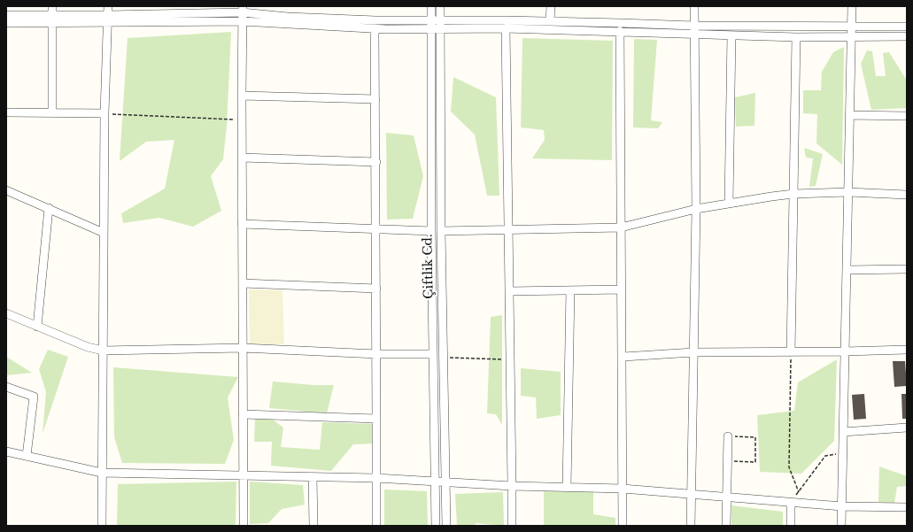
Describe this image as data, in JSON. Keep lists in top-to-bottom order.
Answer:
{
  "streets": {
    "street": ["Çiftlik Cd."]
  }
}
